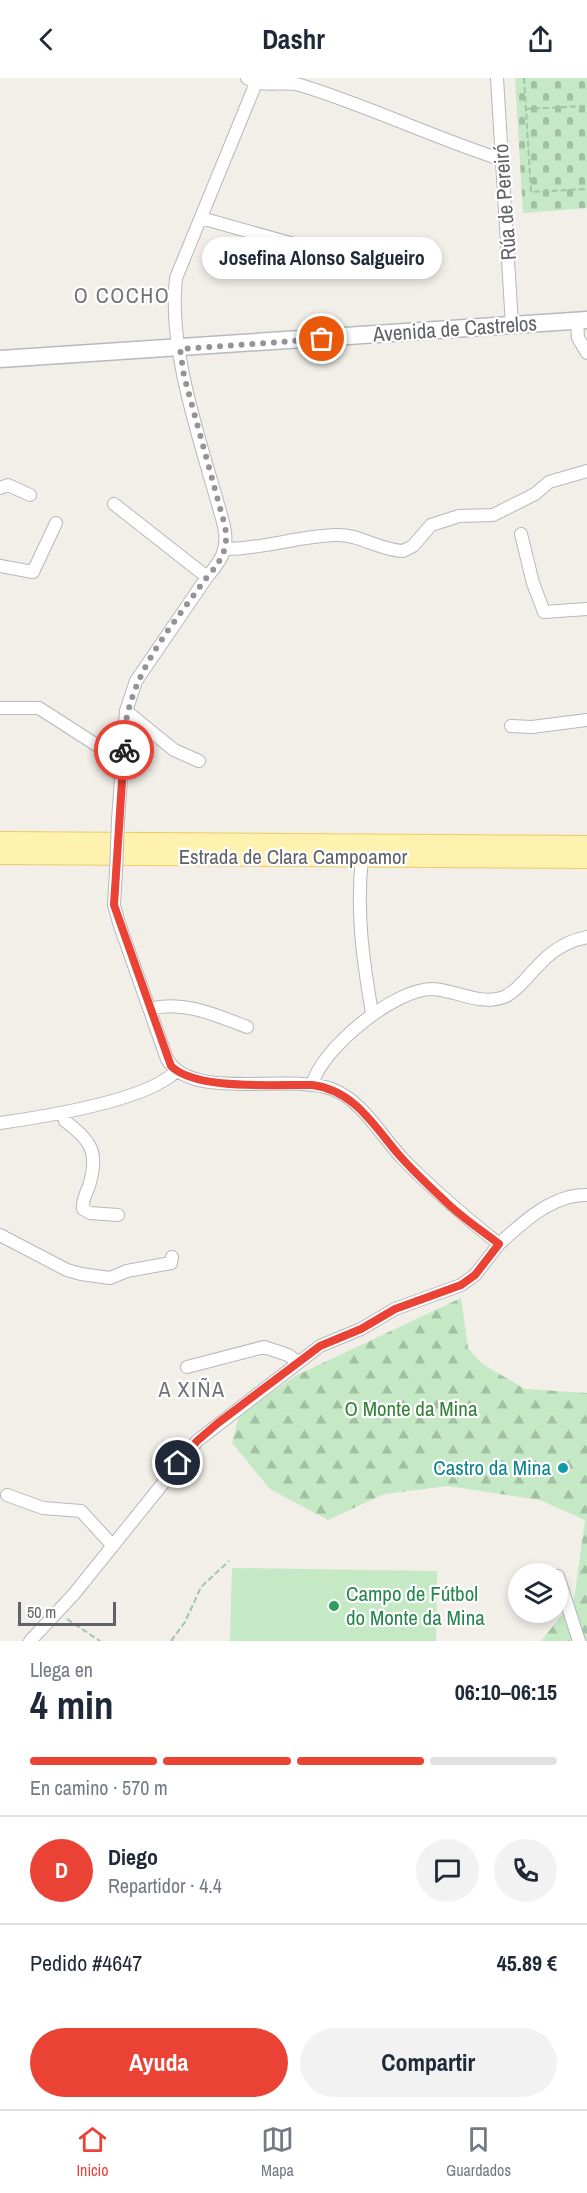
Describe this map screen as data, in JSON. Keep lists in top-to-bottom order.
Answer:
{
  "streets": {
    "main road": ["Avenida de Castrelos", "Estrada de Clara Campoamor"],
    "street": ["Rúa de Pereiró"]
  },
  "crossings": [
    ["Rúa de Pereiró", "Avenida de Castrelos"]
  ],
  "districts": ["O COCHO", "A XIÑA"],
  "parks": ["O Monte da Mina"],
  "places": ["Josefina Alonso Salgueiro", "Castro da Mina", "Campo de Fútbol do Monte da Mina"],
  "scale_bar": "50 m",
  "page": {
    "header": "Dashr",
    "bubble": "Josefina Alonso Salgueiro",
    "scale": "50 m",
    "heading": ["4 min", "Llega en", "06:10–06:15"],
    "panel": [
      "Diego",
      "Repartidor · 4.4",
      "Pedido #4647",
      "45.89 €"
    ],
    "bar": "En camino · 570 m",
    "round": "D",
    "buttons": ["Ayuda", "Compartir"],
    "tabs": ["Inicio", "Mapa", "Guardados"]
  }
}
